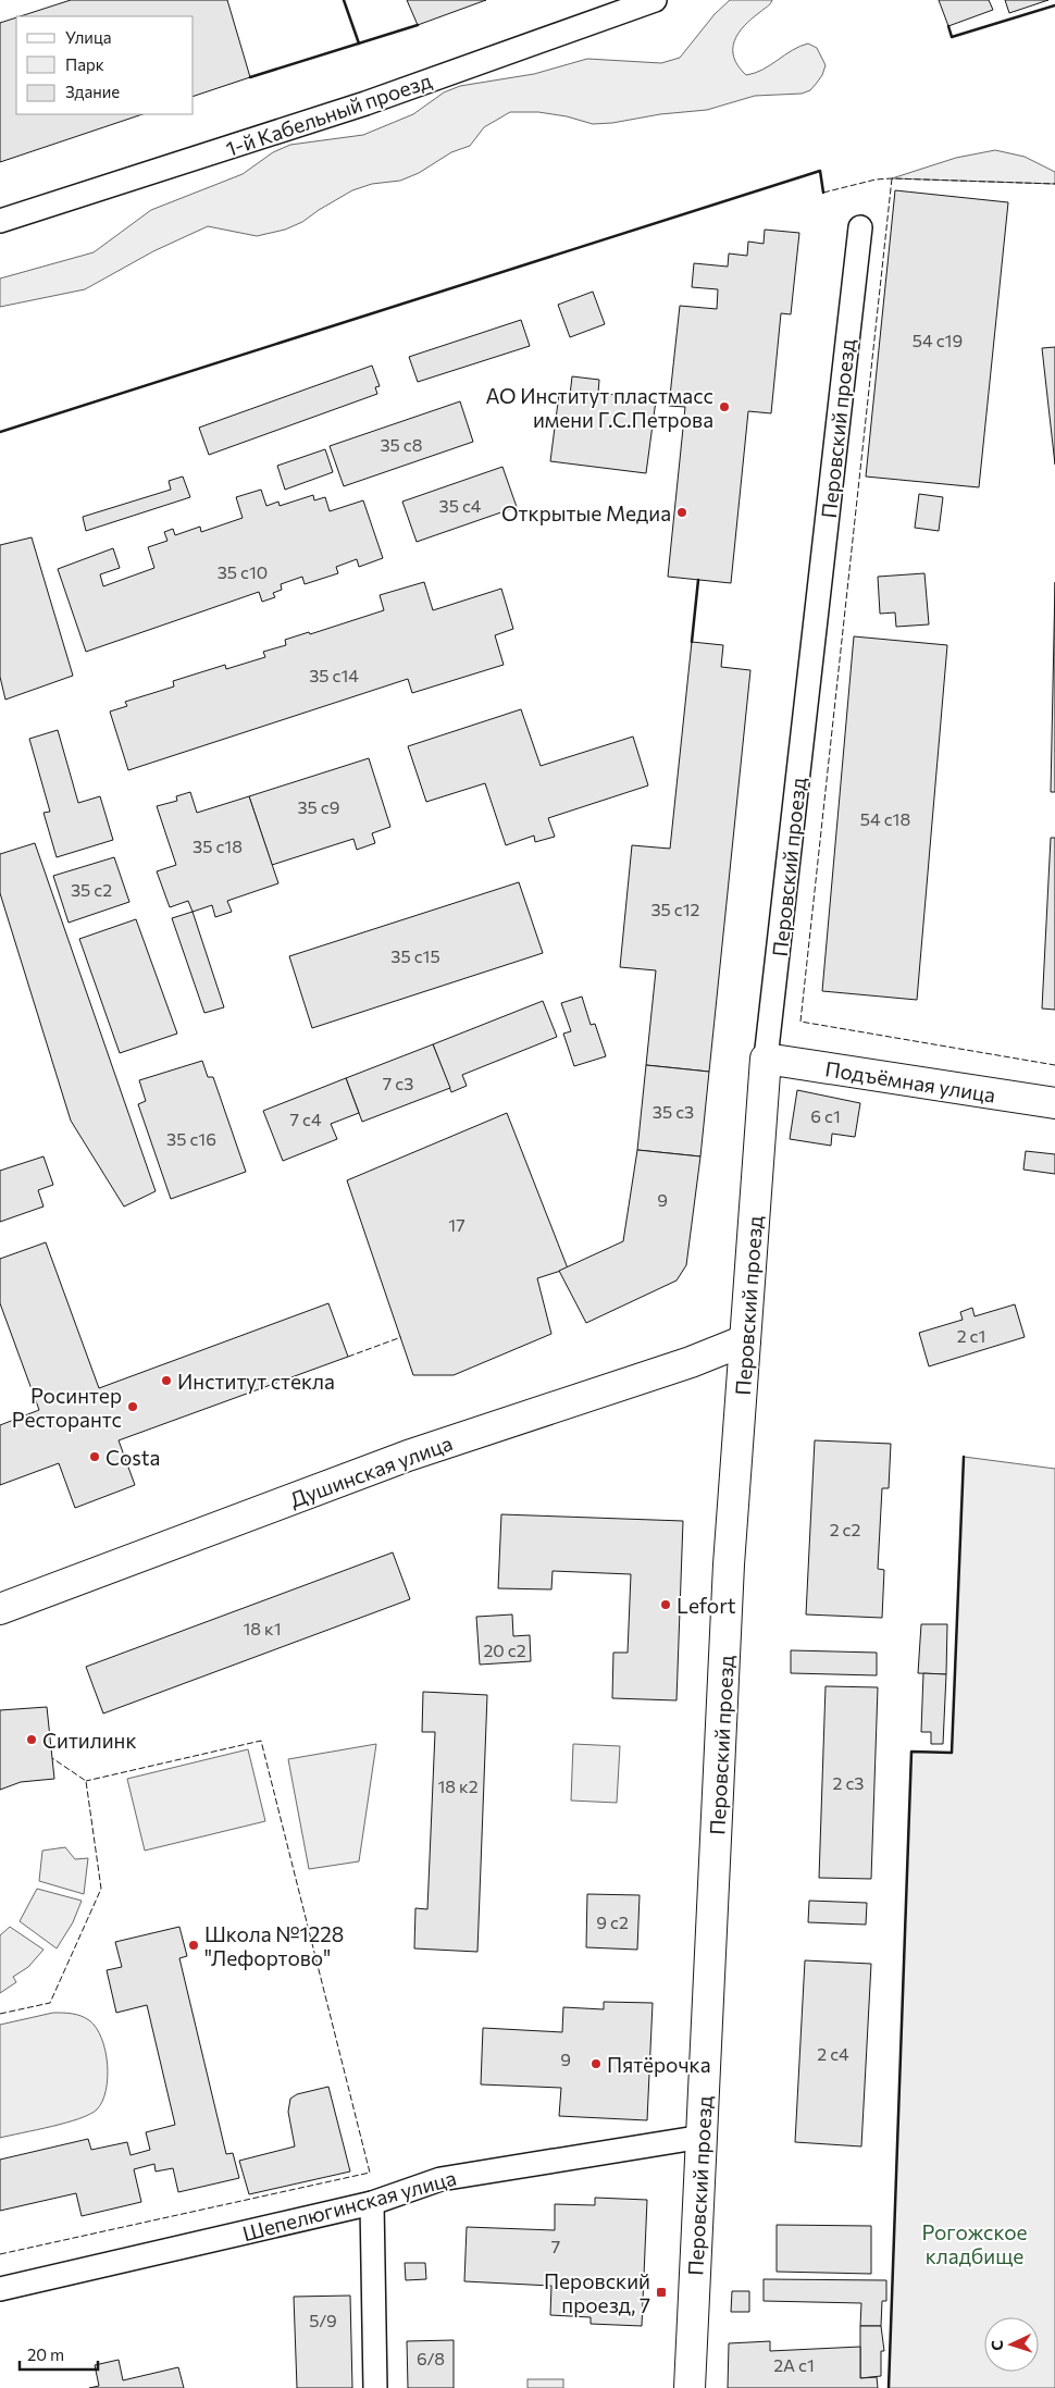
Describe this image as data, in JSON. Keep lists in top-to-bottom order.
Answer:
{
  "streets": {
    "street": [
      "1-й Кабельный проезд",
      "Перовский проезд",
      "Подъёмная улица",
      "Душинская улица",
      "Шепелюгинская улица"
    ]
  },
  "crossings": [
    ["Перовский проезд", "Подъёмная улица"],
    ["Перовский проезд", "Душинская улица"],
    ["Перовский проезд", "Шепелюгинская улица"]
  ],
  "parks": ["Рогожское кладбище"],
  "places": {
    "other": [
      "АО Институт пластмасс имени Г.С.Петрова",
      "Открытые Медиа",
      "Институт стекла",
      "Росинтер Ресторантс",
      "Costa",
      "Lefort",
      "Ситилинк",
      "Школа №1228 \"Лефортово\"",
      "Пятёрочка"
    ],
    "transit": ["Перовский проезд, 7"]
  },
  "house_numbers": [
    "54 с19",
    "35 с8",
    "35 с4",
    "35 с10",
    "35 с14",
    "35 с9",
    "54 с18",
    "35 с18",
    "35 с2",
    "35 с12",
    "35 с15",
    "7 с3",
    "35 с3",
    "6 с1",
    "7 с4",
    "35 с16",
    "9",
    "17",
    "2 с1",
    "2 с2",
    "18 к1",
    "20 с2",
    "2 с3",
    "18 к2",
    "9 с2",
    "2 с4",
    "9",
    "7",
    "5/9",
    "6/8",
    "2А с1"
  ],
  "legend": ["Улица", "Парк", "Здание"],
  "scale_bar": "20 m",
  "north": "left"
}
